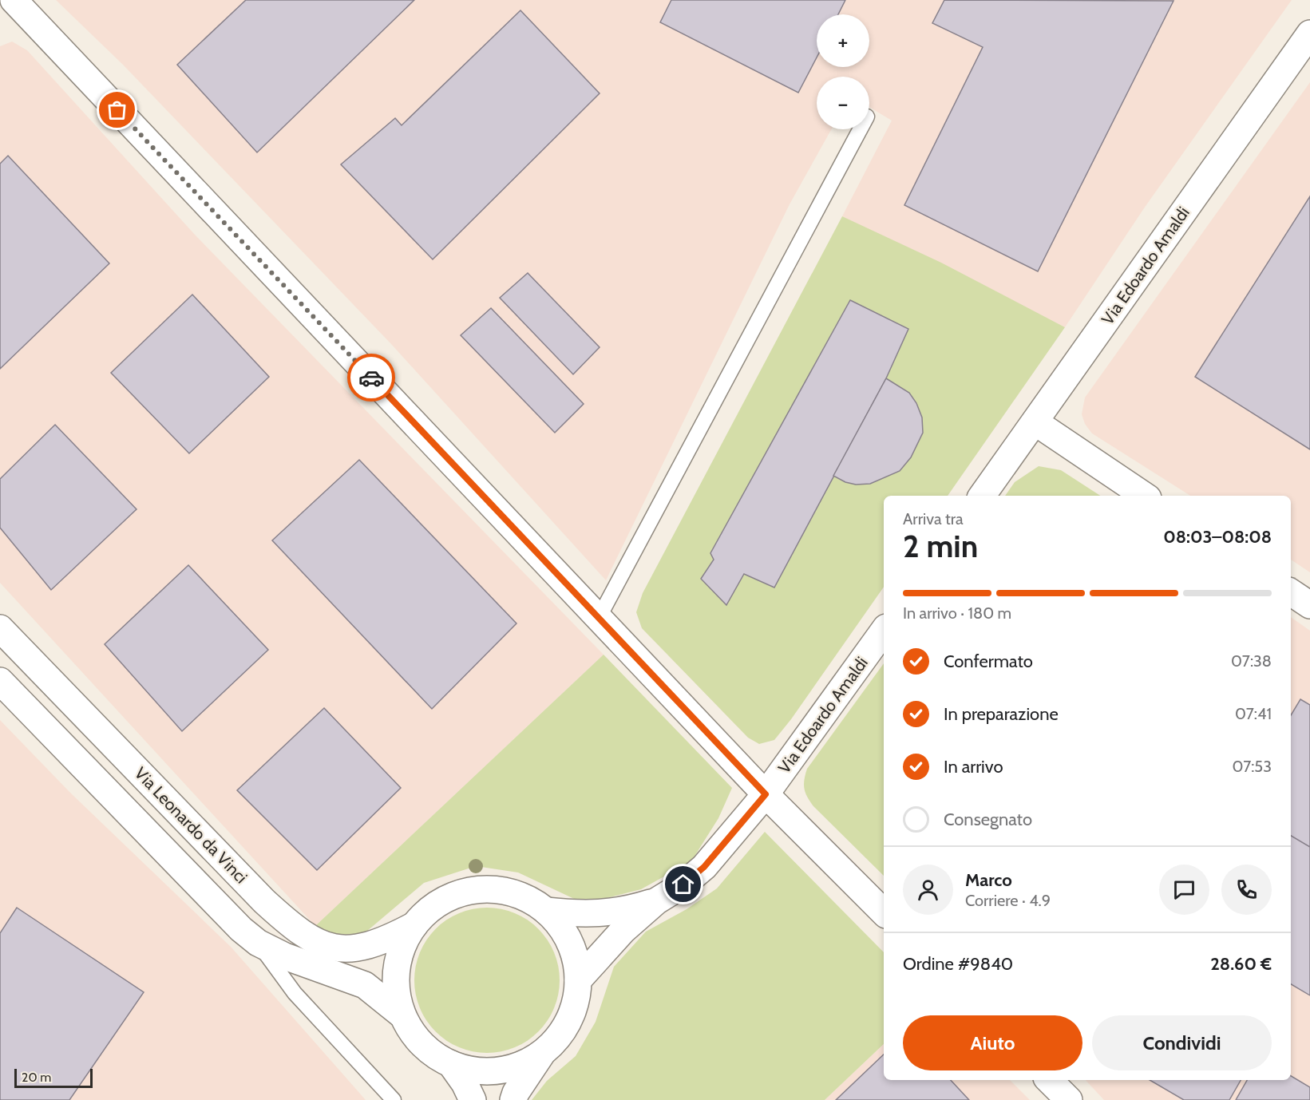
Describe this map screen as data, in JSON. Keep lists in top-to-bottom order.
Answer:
{
  "streets": {
    "street": ["Via Edoardo Amaldi", "Via Leonardo da Vinci"]
  },
  "scale_bar": "20 m",
  "page": {
    "map_buttons": ["+", "−"],
    "heading": ["2 min", "Arriva tra", "08:03–08:08"],
    "panel": [
      "Marco",
      "Corriere · 4.9",
      "Ordine #9840",
      "28.60 €"
    ],
    "bar": "In arrivo · 180 m",
    "list": [
      ["Confermato", "07:38"],
      ["In preparazione", "07:41"],
      ["In arrivo", "07:53"],
      "Consegnato"
    ],
    "buttons": ["Aiuto", "Condividi"],
    "scale": "20 m"
  }
}
